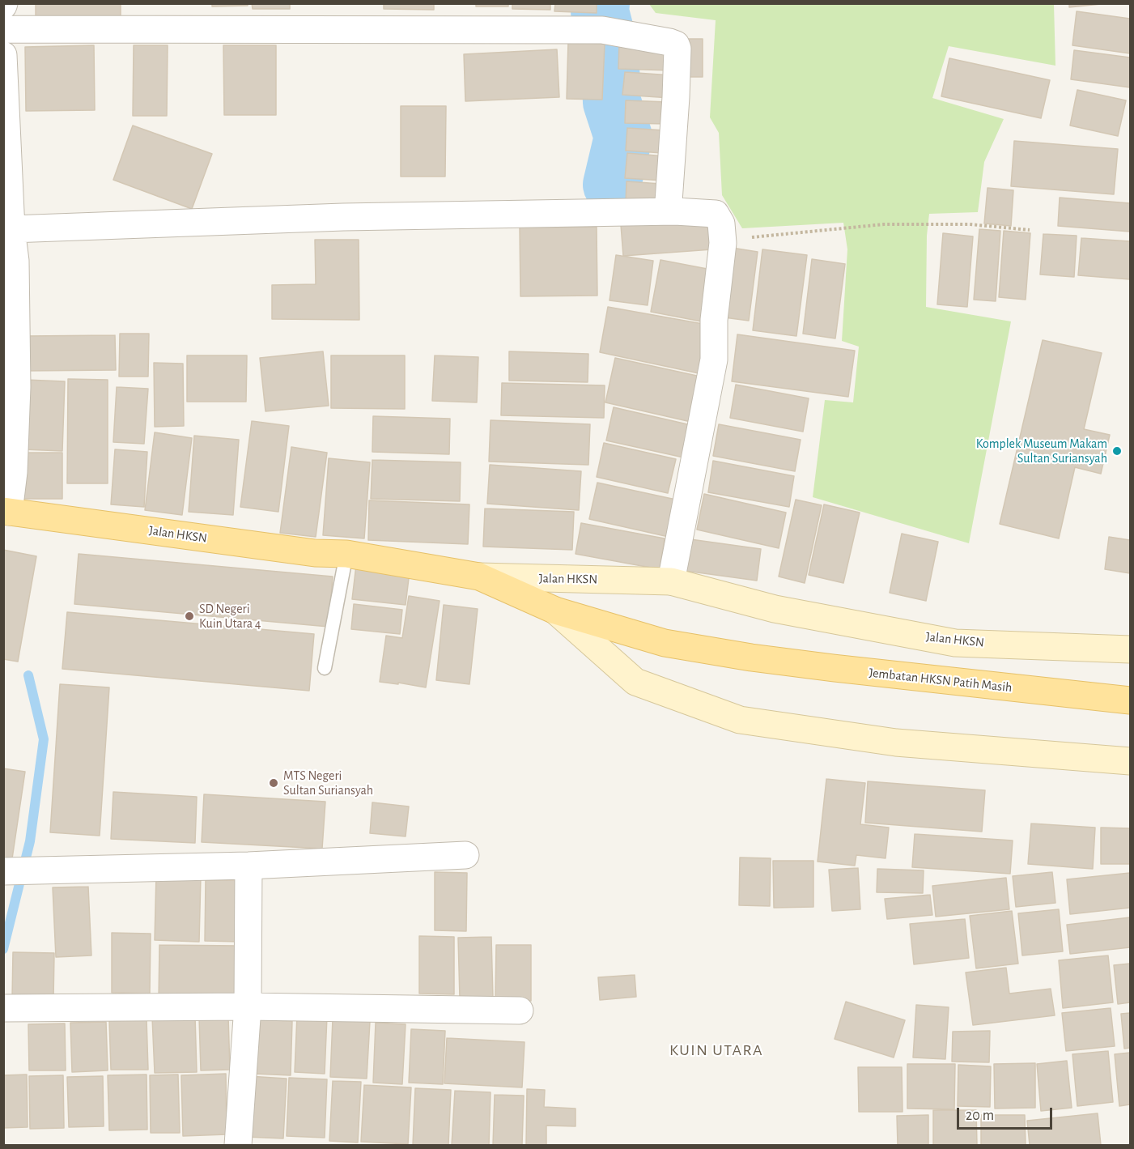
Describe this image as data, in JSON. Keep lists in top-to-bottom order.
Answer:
{
  "streets": {
    "main road": ["Jalan HKSN", "Jembatan HKSN Patih Masih"]
  },
  "crossings": [
    ["Jalan HKSN", "Jembatan HKSN Patih Masih"]
  ],
  "districts": ["KUIN UTARA"],
  "places": ["Komplek Museum Makam Sultan Suriansyah", "SD Negeri Kuin Utara 4", "MTS Negeri Sultan Suriansyah"],
  "scale_bar": "20 m"
}
